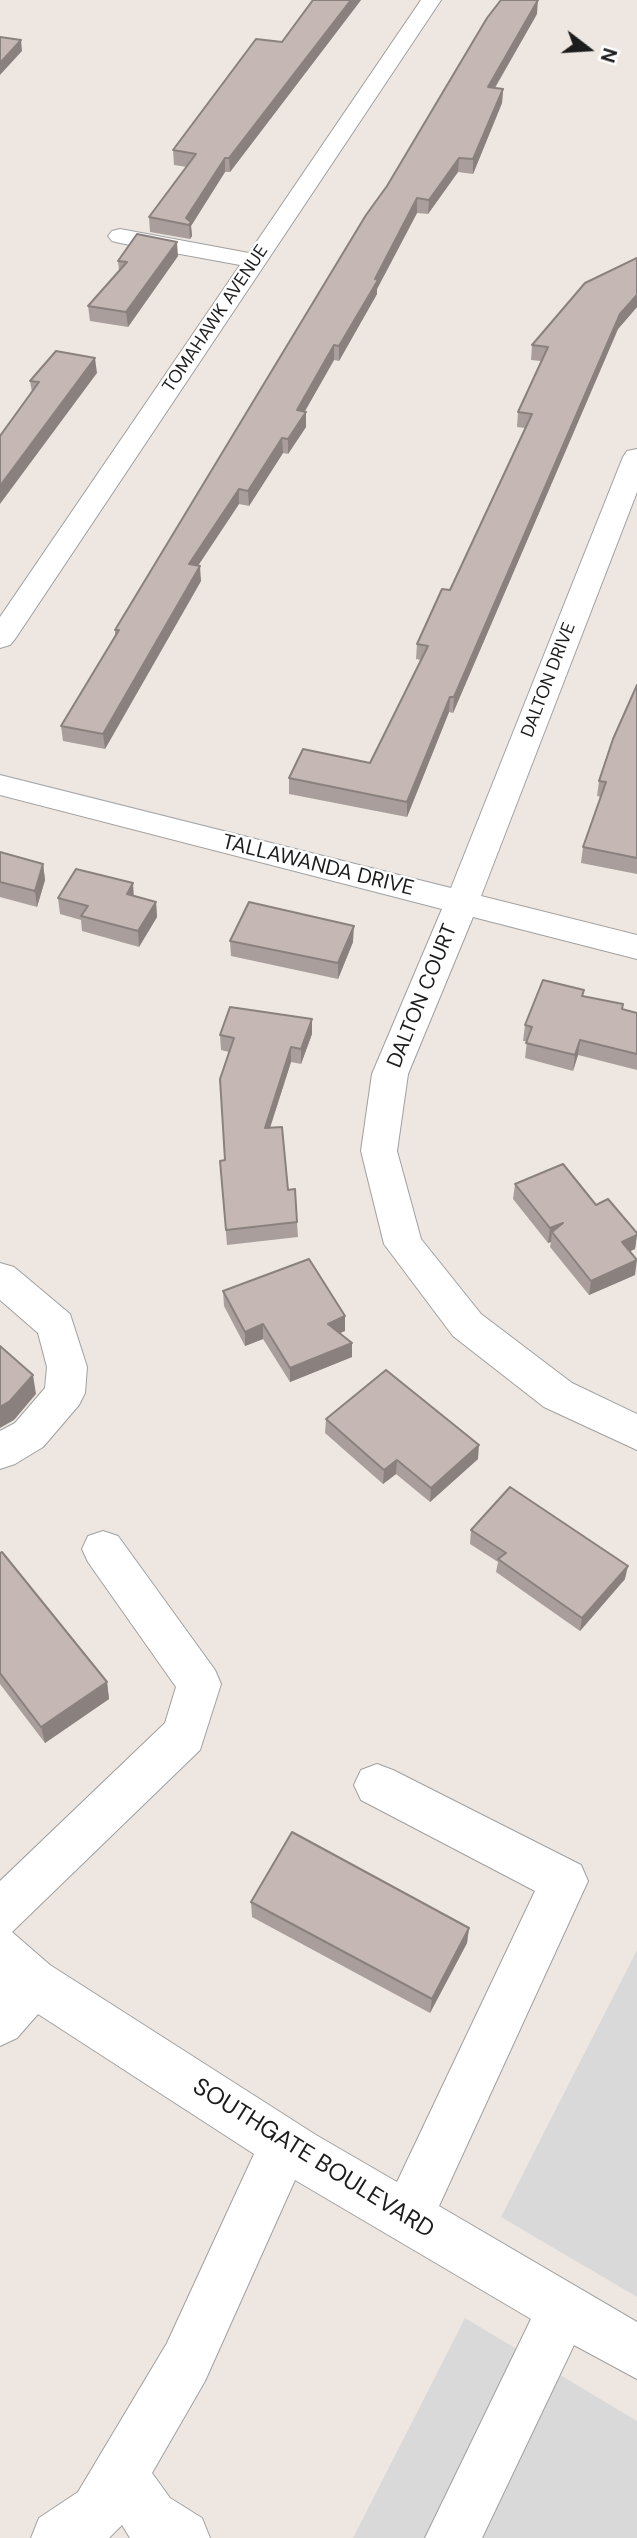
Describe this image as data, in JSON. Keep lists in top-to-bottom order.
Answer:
{
  "streets": {
    "street": [
      "TOMAHAWK AVENUE",
      "DALTON DRIVE",
      "TALLAWANDA DRIVE",
      "DALTON COURT",
      "SOUTHGATE BOULEVARD"
    ]
  },
  "crossings": [
    ["DALTON DRIVE", "TALLAWANDA DRIVE"],
    ["DALTON DRIVE", "DALTON COURT"],
    ["TALLAWANDA DRIVE", "DALTON COURT"]
  ],
  "north": "right"
}
